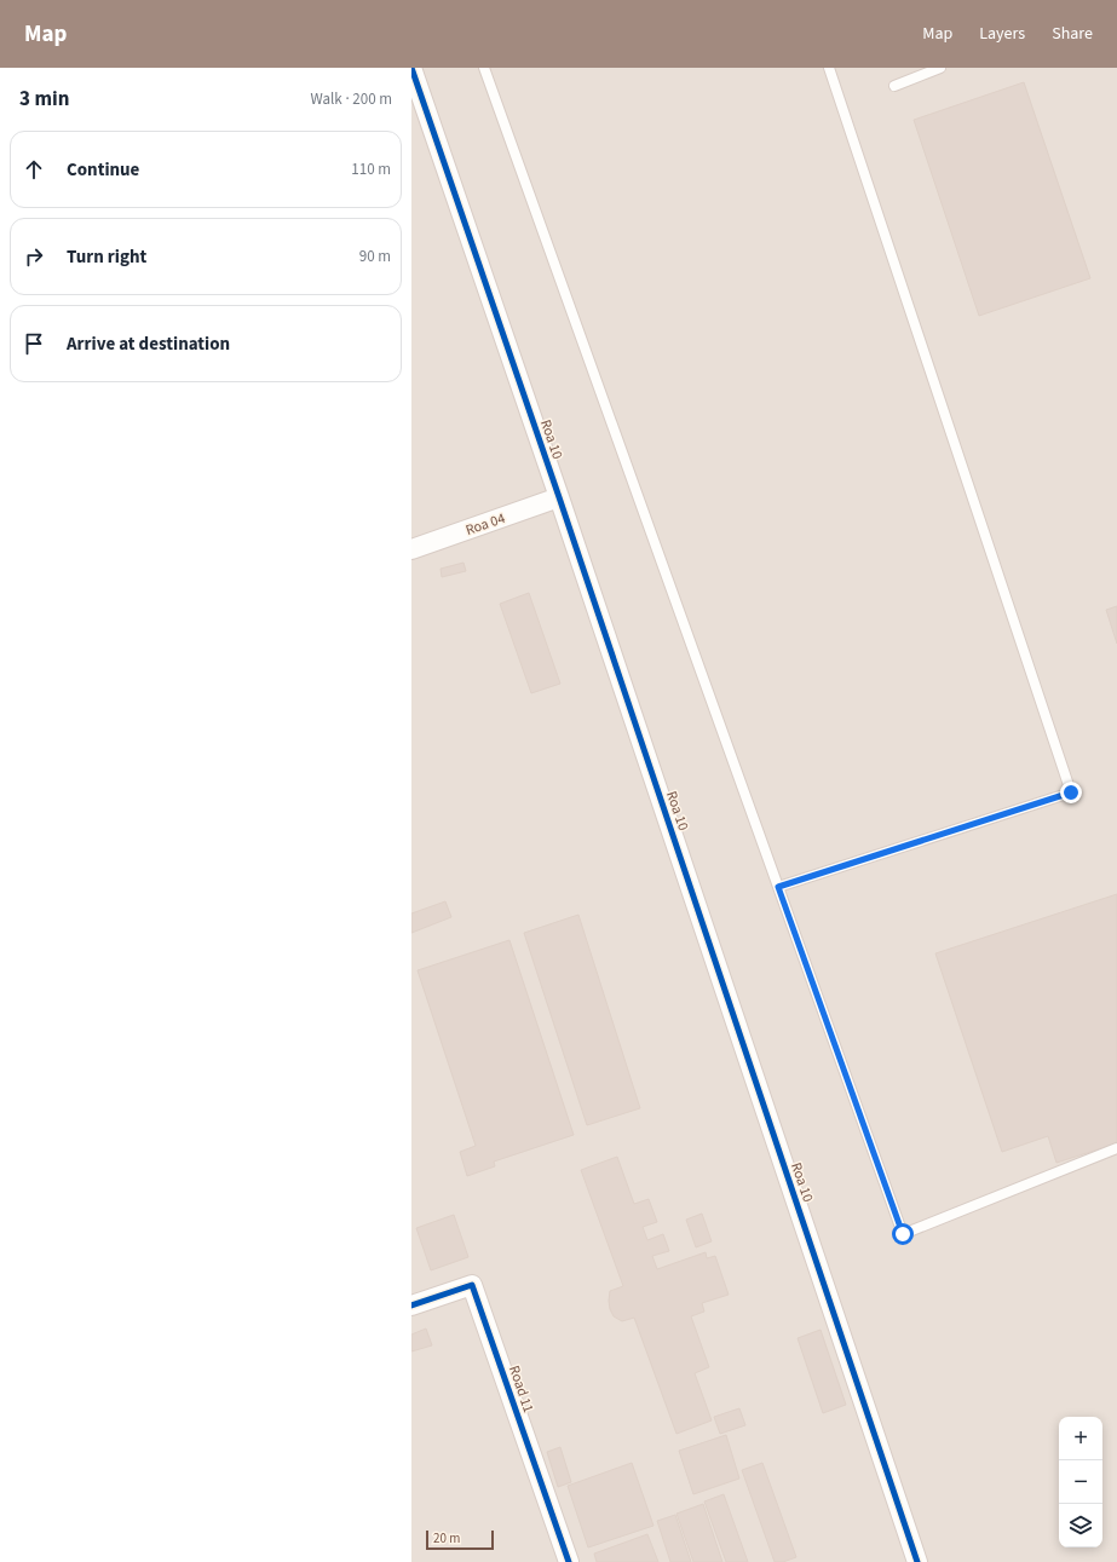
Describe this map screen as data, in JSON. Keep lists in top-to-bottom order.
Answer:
{
  "streets": {
    "street": ["Roa 10", "Roa 04", "Road 11"]
  },
  "crossings": [
    ["Roa 10", "Roa 04"]
  ],
  "scale_bar": "20 m",
  "page": {
    "header": "Map",
    "nav": ["Map", "Layers", "Share"],
    "heading": ["3 min", "Walk · 200 m"],
    "list": [
      ["Continue", "110 m"],
      ["Turn right", "90 m"],
      "Arrive at destination"
    ],
    "map_buttons": ["+", "−"],
    "scale": "20 m"
  }
}
